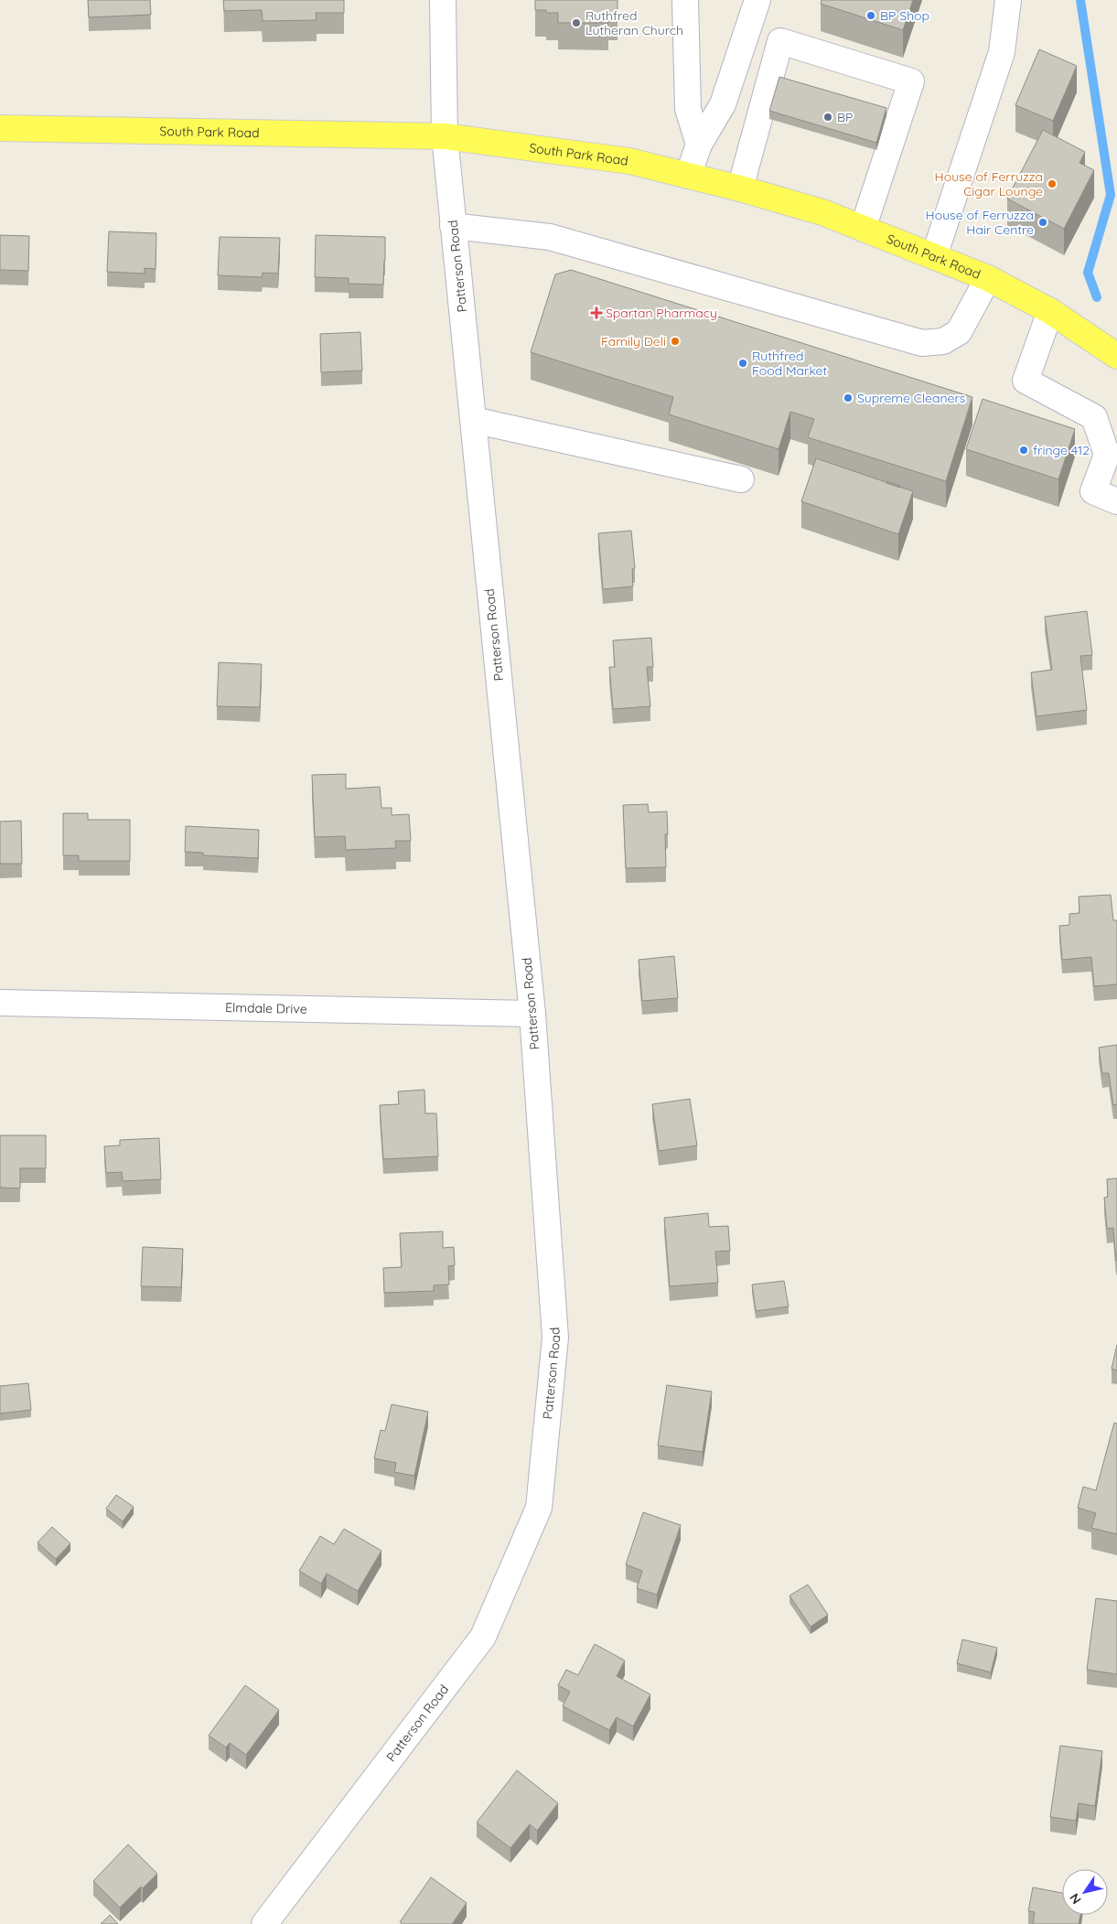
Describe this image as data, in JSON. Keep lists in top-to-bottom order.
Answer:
{
  "streets": {
    "main road": ["South Park Road"],
    "street": ["Patterson Road", "Elmdale Drive"]
  },
  "crossings": [
    ["South Park Road", "Patterson Road"],
    ["Patterson Road", "Elmdale Drive"]
  ],
  "places": {
    "other": [
      "BP Shop",
      "Ruthfred Lutheran Church",
      "BP",
      "House of Ferruzza Cigar Lounge",
      "House of Ferruzza Hair Centre",
      "Family Deli",
      "Ruthfred Food Market",
      "Supreme Cleaners",
      "fringe 412"
    ],
    "health": ["Spartan Pharmacy"]
  },
  "north": "bottom left"
}
